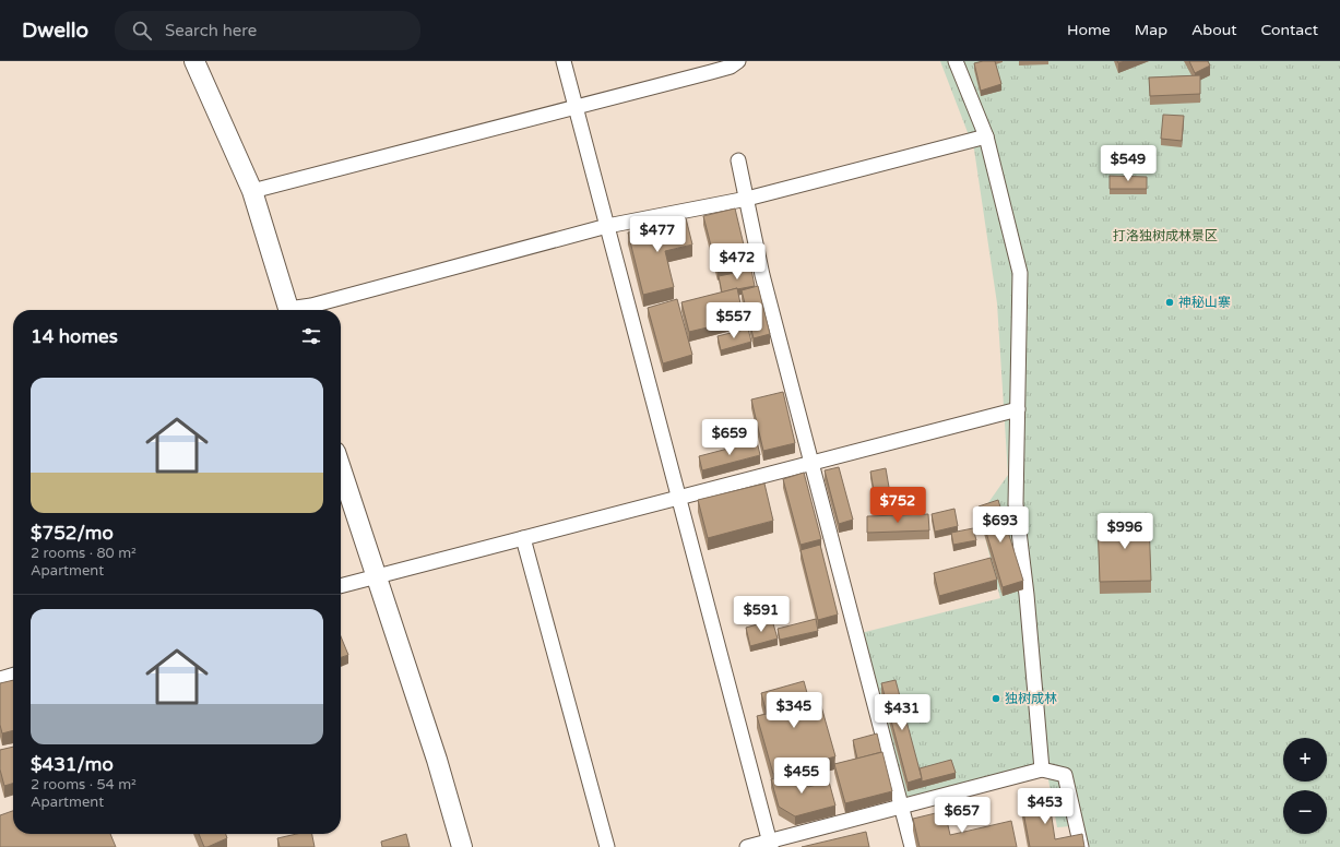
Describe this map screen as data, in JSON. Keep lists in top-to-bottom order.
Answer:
{
  "parks": ["打洛独树成林景区"],
  "places": ["神秘山寨", "独树成林"],
  "page": {
    "header": "Dwello",
    "search": "Search here",
    "nav": [
      "Home",
      "Map",
      "About",
      "Contact"
    ],
    "price": [
      "$549",
      "$477",
      "$472",
      "$557",
      "$659",
      "$752",
      "$693",
      "$996",
      "$591",
      "$345",
      "$431",
      "$455",
      "$453",
      "$657"
    ],
    "heading": "14 homes",
    "list": [
      {
        "name": "$752/mo",
        "note": "2 rooms · 80 m² · Apartment"
      },
      {
        "name": "$431/mo",
        "note": "2 rooms · 54 m² · Apartment"
      }
    ],
    "map_buttons": ["+", "−"]
  }
}
